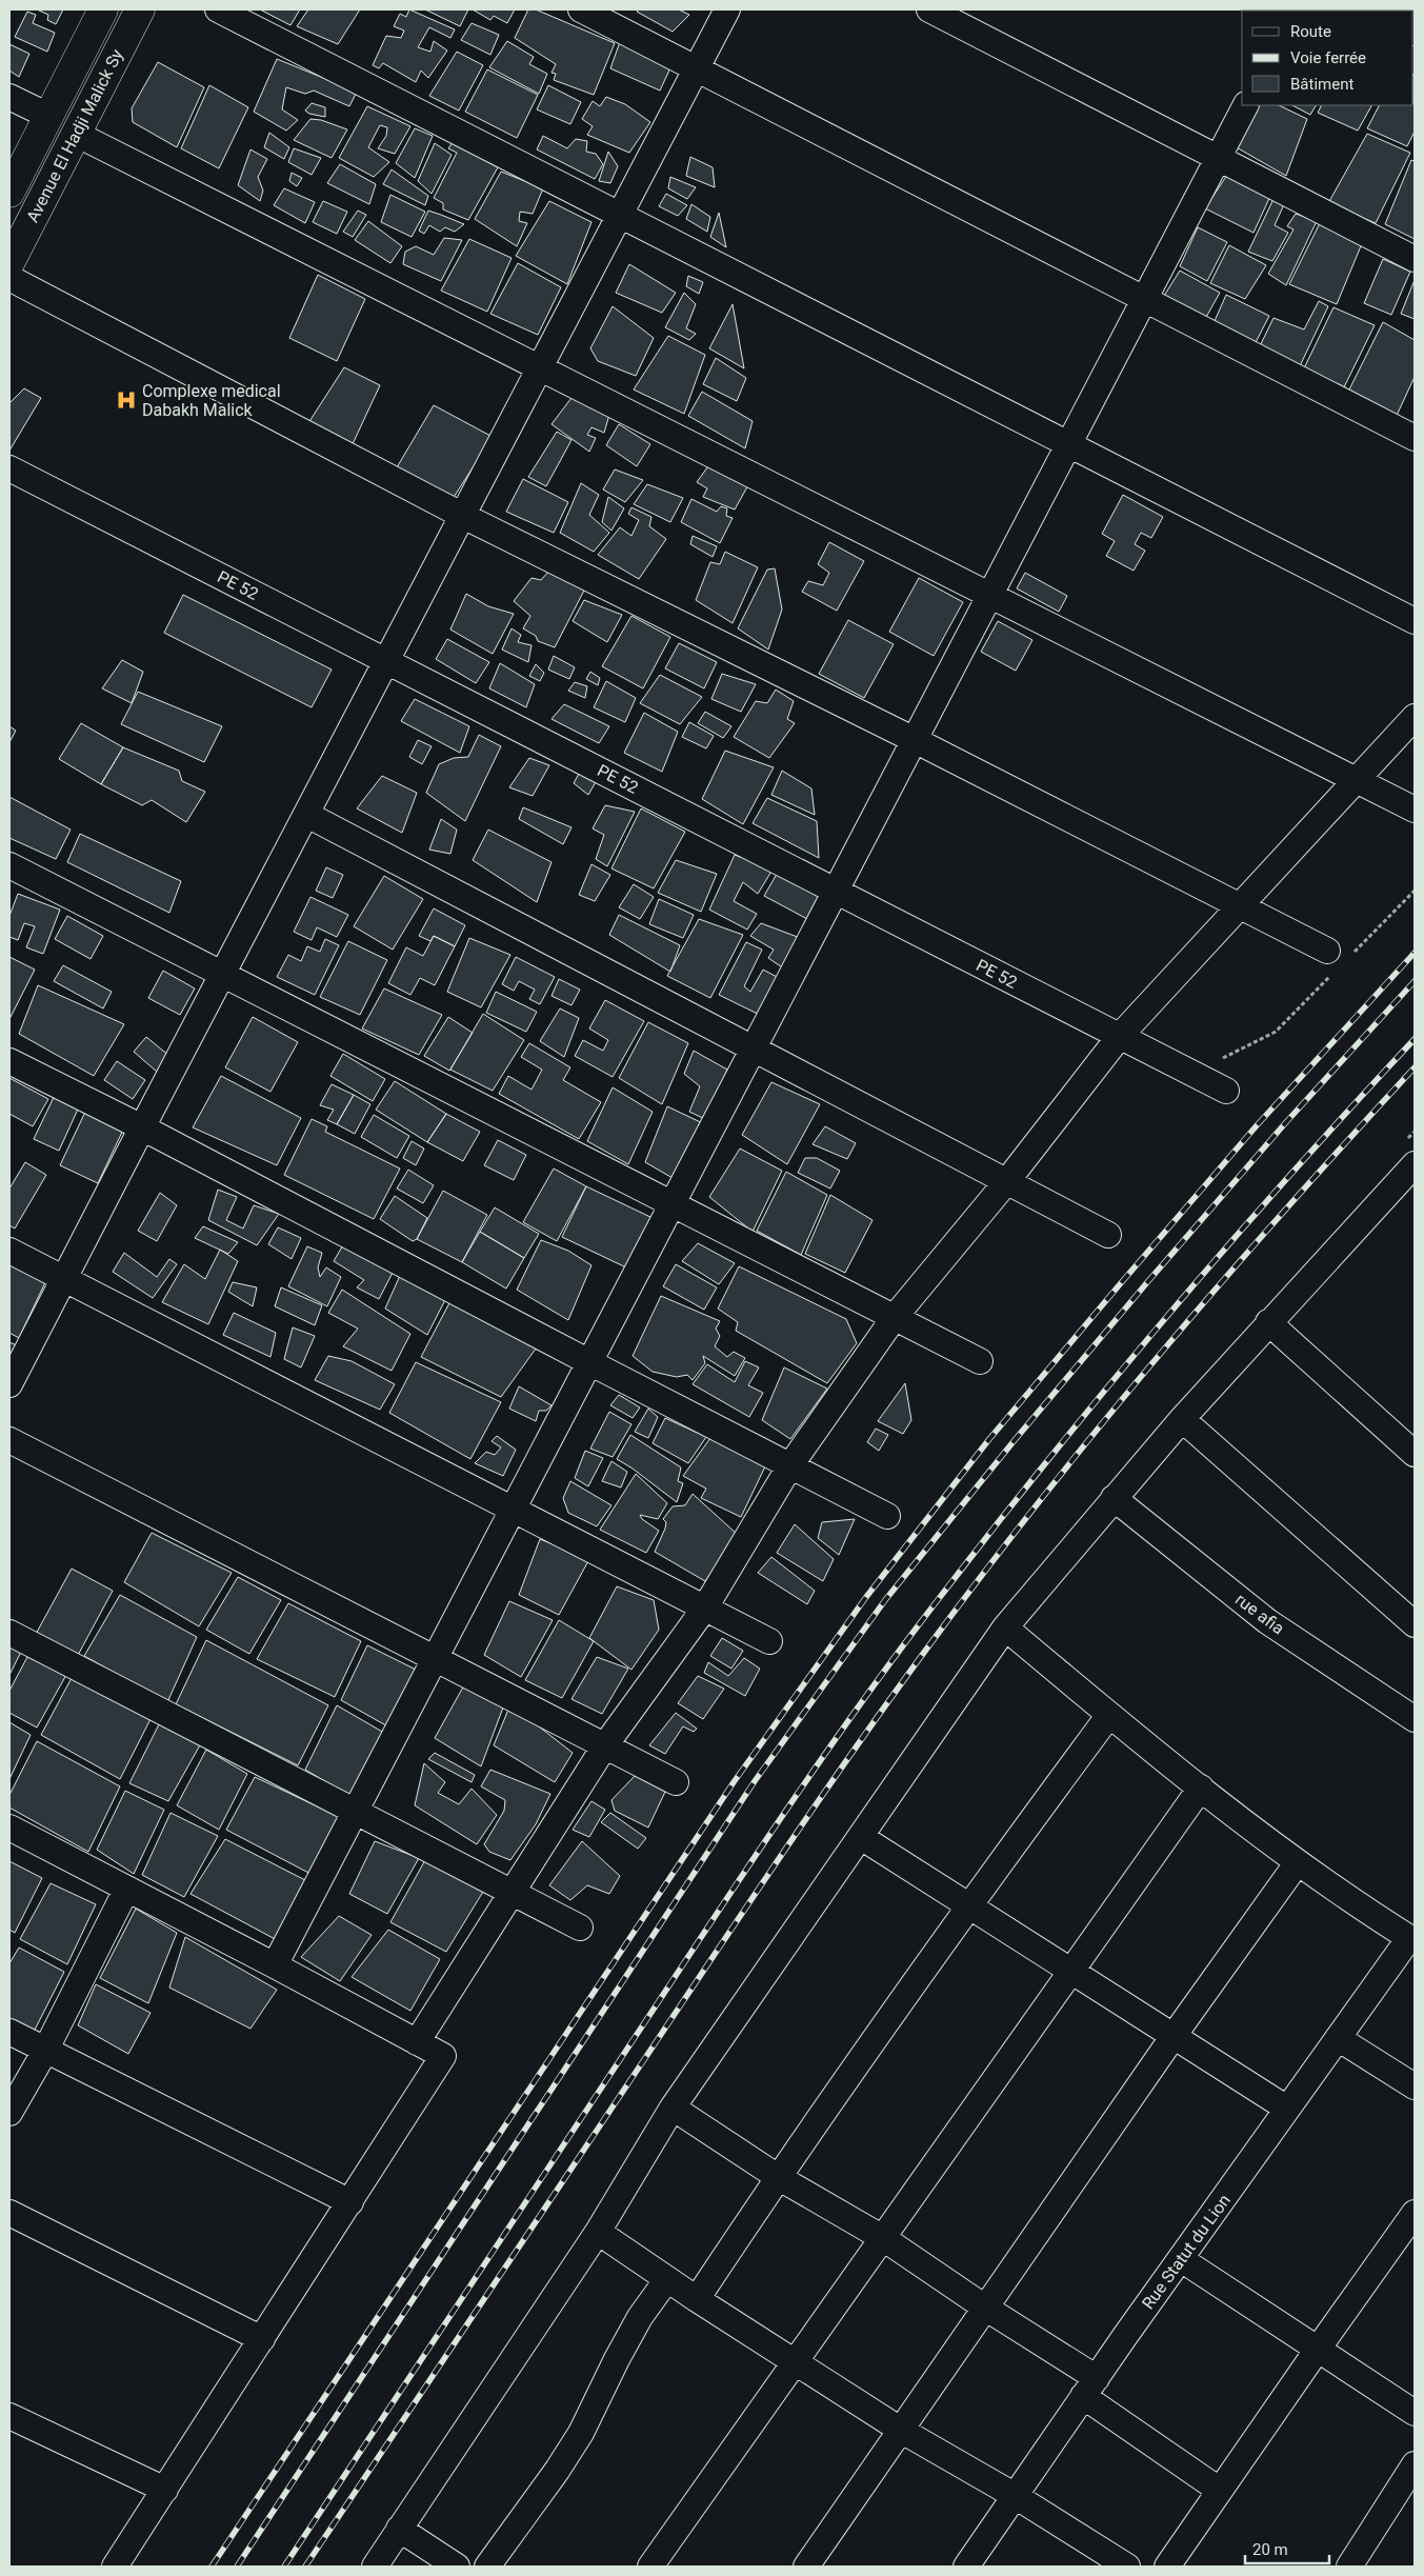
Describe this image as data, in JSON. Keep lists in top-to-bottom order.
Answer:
{
  "streets": {
    "street": [
      "Avenue El Hadji Malick Sy",
      "PE 52",
      "rue afia",
      "Rue Statut du Lion"
    ]
  },
  "places": {
    "hospital": ["Complexe medical Dabakh Malick"]
  },
  "legend": ["Route", "Voie ferrée", "Bâtiment"],
  "scale_bar": "20 m"
}
